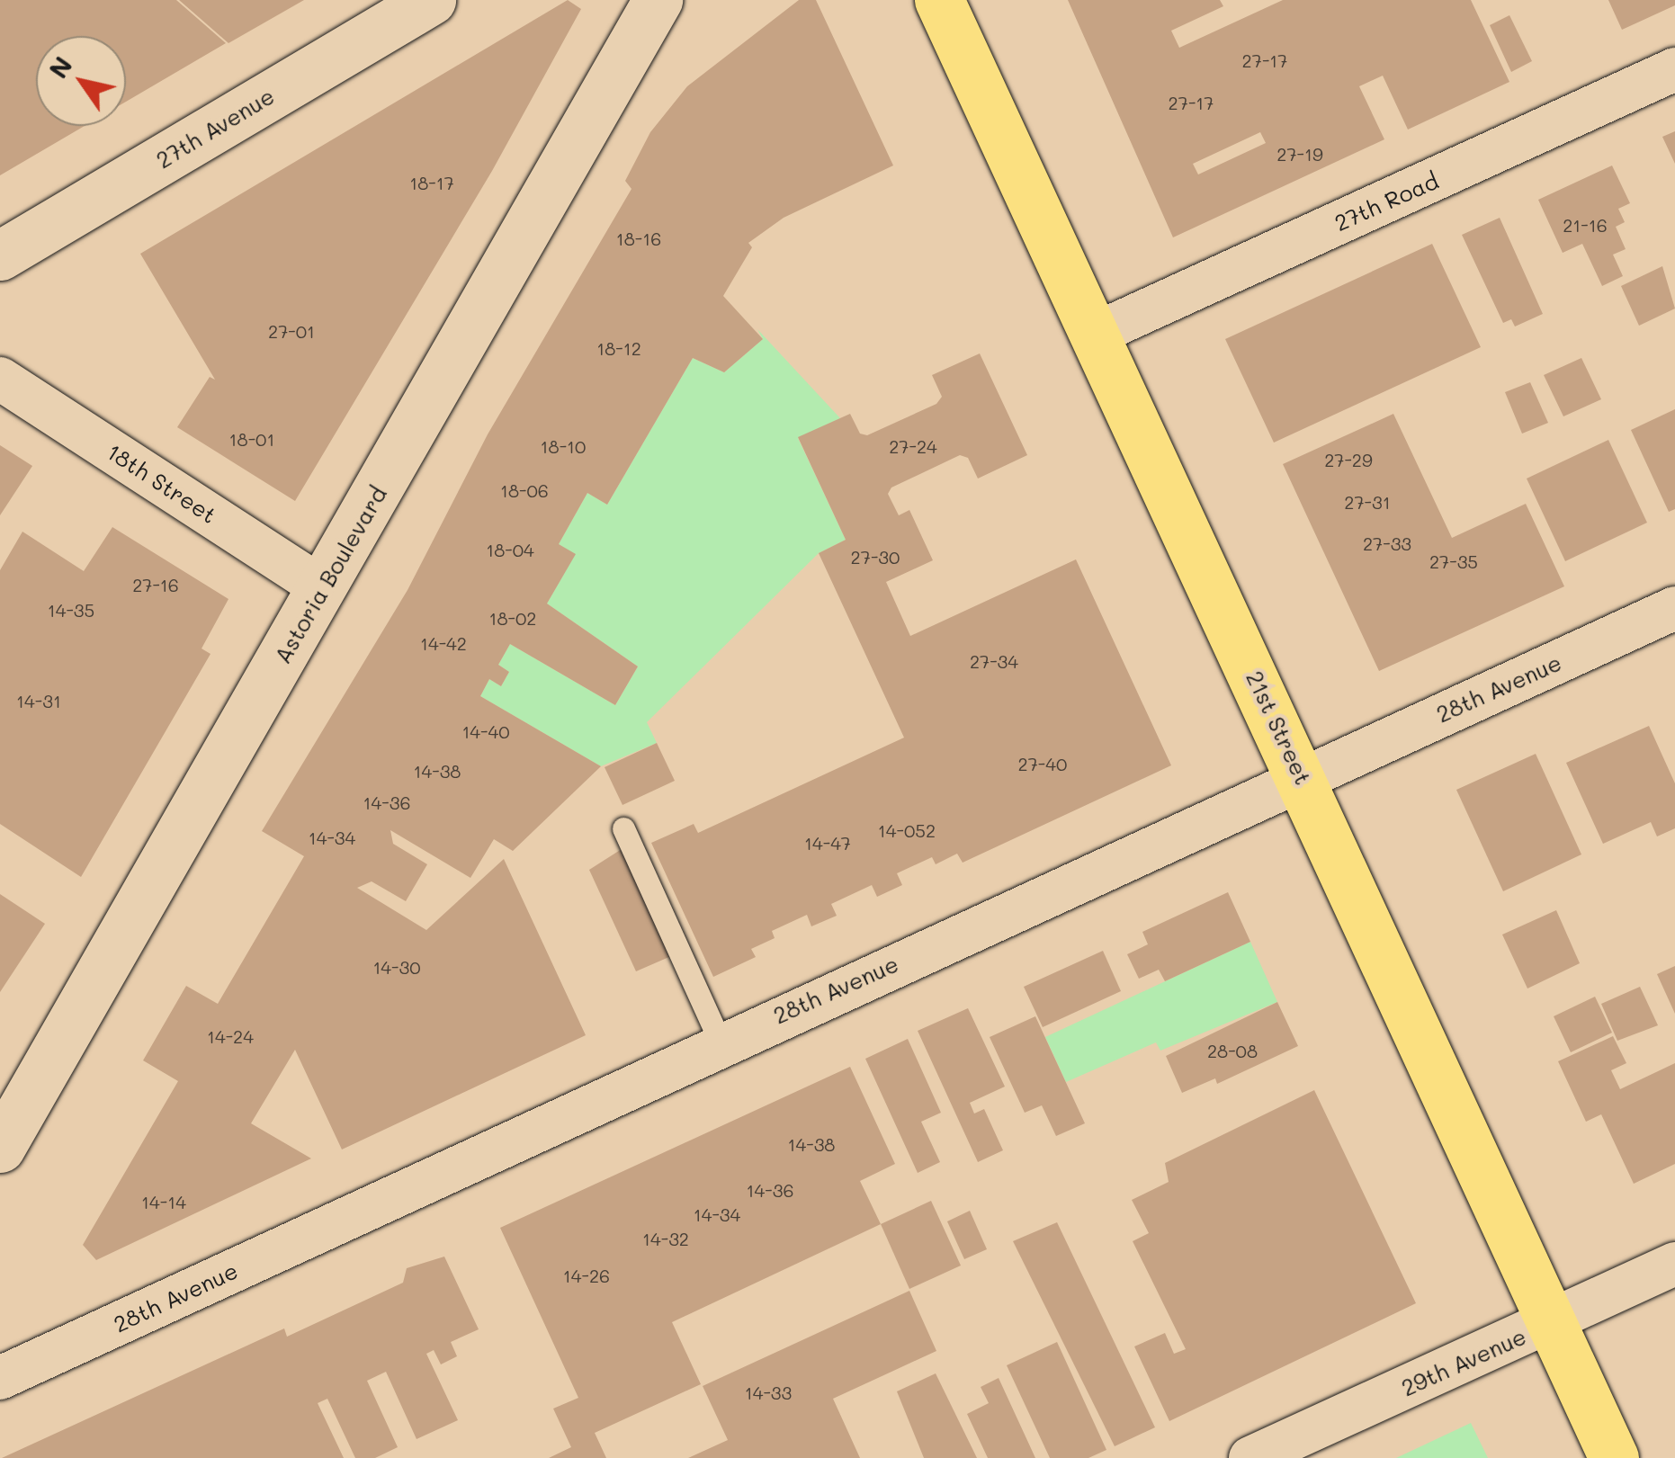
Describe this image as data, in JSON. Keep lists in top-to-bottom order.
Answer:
{
  "streets": {
    "main road": ["27th Avenue", "Astoria Boulevard", "21st Street"],
    "street": [
      "27th Road",
      "18th Street",
      "28th Avenue",
      "29th Avenue"
    ]
  },
  "crossings": [
    ["27th Road", "21st Street"],
    ["18th Street", "Astoria Boulevard"],
    ["28th Avenue", "21st Street"],
    ["21st Street", "29th Avenue"]
  ],
  "house_numbers": [
    "27-17",
    "27-17",
    "27-19",
    "18-17",
    "21-16",
    "18-16",
    "27-01",
    "18-12",
    "18-01",
    "18-10",
    "27-24",
    "27-29",
    "18-06",
    "27-31",
    "27-33",
    "18-04",
    "27-30",
    "27-35",
    "27-16",
    "14-35",
    "18-02",
    "14-42",
    "27-34",
    "14-31",
    "14-40",
    "27-40",
    "14-38",
    "14-36",
    "14-052",
    "14-34",
    "14-47",
    "14-30",
    "14-24",
    "28-08",
    "14-38",
    "14-36",
    "14-14",
    "14-34",
    "14-32",
    "14-26",
    "14-33"
  ],
  "north": "top left"
}
